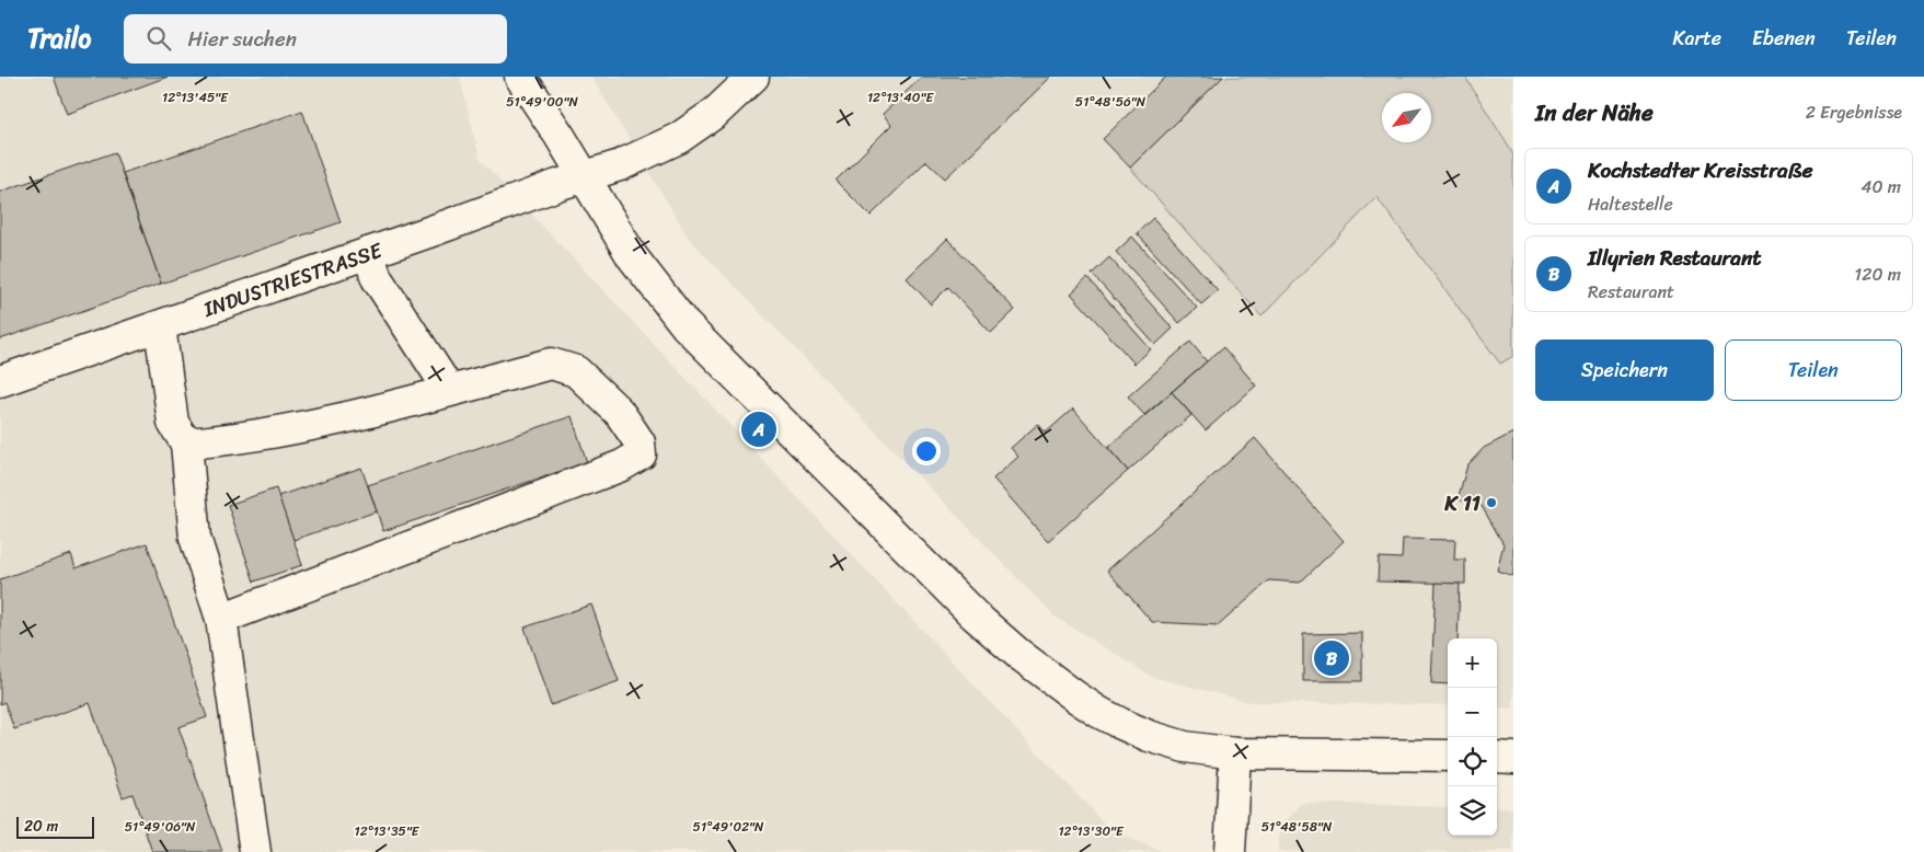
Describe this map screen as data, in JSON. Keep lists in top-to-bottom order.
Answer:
{
  "streets": {
    "street": ["INDUSTRIESTRASSE"]
  },
  "places": ["K 11"],
  "scale_bar": "20 m",
  "north": "bottom left",
  "page": {
    "header": "Trailo",
    "search": "Hier suchen",
    "nav": ["Karte", "Ebenen", "Teilen"],
    "heading": ["In der Nähe", "2 Ergebnisse"],
    "list": [
      {
        "mark": "A",
        "name": "Kochstedter Kreisstraße",
        "note": "Haltestelle",
        "value": "40 m"
      },
      {
        "mark": "B",
        "name": "Illyrien Restaurant",
        "note": "Restaurant",
        "value": "120 m"
      }
    ],
    "buttons": ["Speichern", "Teilen"],
    "pins": ["A", "B"],
    "map_buttons": ["+", "−"],
    "scale": "20 m"
  },
  "coordinates": [
    "12°13'45\"E",
    "12°13'40\"E",
    "51°49'00\"N",
    "51°48'56\"N",
    "51°49'06\"N",
    "51°49'02\"N",
    "51°48'58\"N",
    "12°13'35\"E",
    "12°13'30\"E"
  ]
}
